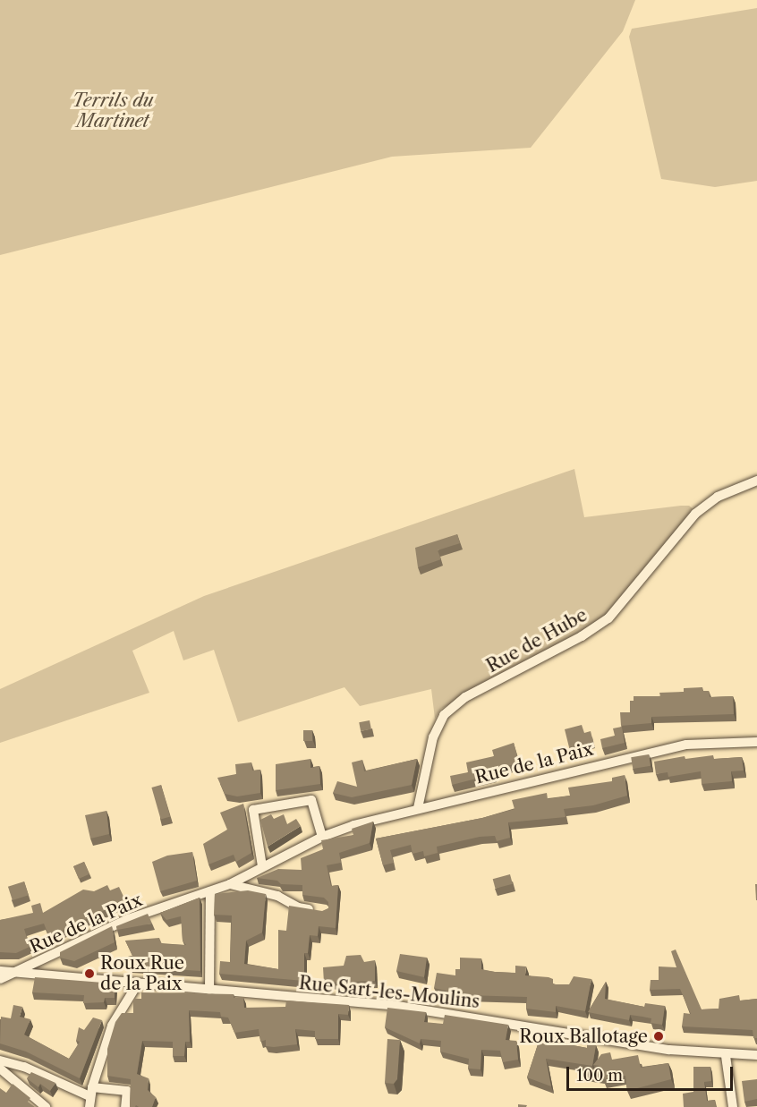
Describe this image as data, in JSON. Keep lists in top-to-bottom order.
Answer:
{
  "streets": {
    "street": ["Rue de Hube", "Rue de la Paix", "Rue Sart-les-Moulins"]
  },
  "crossings": [
    ["Rue de Hube", "Rue de la Paix"],
    ["Rue de la Paix", "Rue Sart-les-Moulins"]
  ],
  "parks": ["Terrils du Martinet"],
  "places": ["Roux Rue de la Paix", "Roux Ballotage"],
  "scale_bar": "100 m"
}
